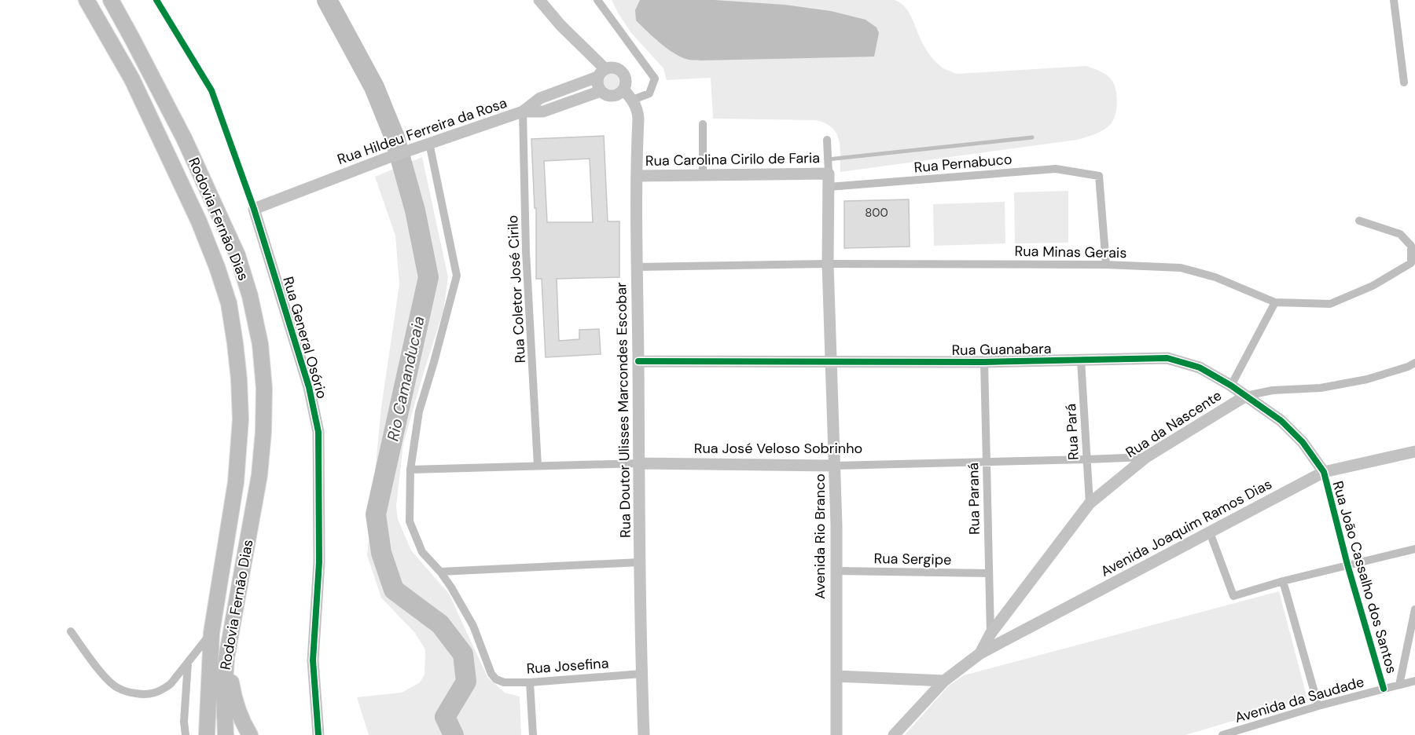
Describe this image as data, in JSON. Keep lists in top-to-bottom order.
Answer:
{
  "streets": {
    "highway": ["Rodovia Fernão Dias"],
    "street": [
      "Rua Hildeu Ferreira da Rosa",
      "Rua Carolina Cirilo de Faria",
      "Rua Pernabuco",
      "Rua Minas Gerais",
      "Rua Coletor José Cirilo",
      "Rua General Osório",
      "Rua Guanabara",
      "Rua Doutor Ulisses Marcondes Escobar",
      "Rua da Nascente",
      "Rua Pará",
      "Rua José Veloso Sobrinho",
      "Rua Paraná",
      "Avenida Joaquim Ramos Dias",
      "Avenida Rio Branco",
      "Rua Sergipe",
      "Rua João Cassalho dos Santos",
      "Rua Josefina",
      "Avenida da Saudade"
    ]
  },
  "crossings": [
    ["Rua Hildeu Ferreira da Rosa", "Rua Coletor José Cirilo"],
    ["Rua Hildeu Ferreira da Rosa", "Rua General Osório"],
    ["Rua Hildeu Ferreira da Rosa", "Rua Doutor Ulisses Marcondes Escobar"],
    ["Rua Carolina Cirilo de Faria", "Rua Doutor Ulisses Marcondes Escobar"],
    ["Rua Carolina Cirilo de Faria", "Avenida Rio Branco"],
    ["Rua Pernabuco", "Rua Minas Gerais"],
    ["Rua Pernabuco", "Avenida Rio Branco"],
    ["Rua Minas Gerais", "Rua Doutor Ulisses Marcondes Escobar"],
    ["Rua Minas Gerais", "Avenida Rio Branco"],
    ["Rua Coletor José Cirilo", "Rua José Veloso Sobrinho"],
    ["Rua Guanabara", "Rua Doutor Ulisses Marcondes Escobar"],
    ["Rua Guanabara", "Rua da Nascente"],
    ["Rua Guanabara", "Rua Pará"],
    ["Rua Guanabara", "Rua Paraná"],
    ["Rua Guanabara", "Avenida Joaquim Ramos Dias"],
    ["Rua Guanabara", "Avenida Rio Branco"],
    ["Rua Guanabara", "Rua João Cassalho dos Santos"],
    ["Rua Doutor Ulisses Marcondes Escobar", "Rua José Veloso Sobrinho"],
    ["Rua Doutor Ulisses Marcondes Escobar", "Rua Josefina"],
    ["Rua da Nascente", "Rua Pará"],
    ["Rua da Nascente", "Rua José Veloso Sobrinho"],
    ["Rua da Nascente", "Rua Paraná"],
    ["Rua da Nascente", "Avenida Joaquim Ramos Dias"],
    ["Rua Pará", "Rua José Veloso Sobrinho"],
    ["Rua José Veloso Sobrinho", "Rua Paraná"],
    ["Rua José Veloso Sobrinho", "Avenida Rio Branco"],
    ["Rua Paraná", "Rua Sergipe"],
    ["Avenida Joaquim Ramos Dias", "Rua João Cassalho dos Santos"],
    ["Avenida Rio Branco", "Rua Sergipe"],
    ["Rua João Cassalho dos Santos", "Avenida da Saudade"]
  ],
  "water": ["Rio Camanducaia"],
  "house_numbers": ["800"]
}
